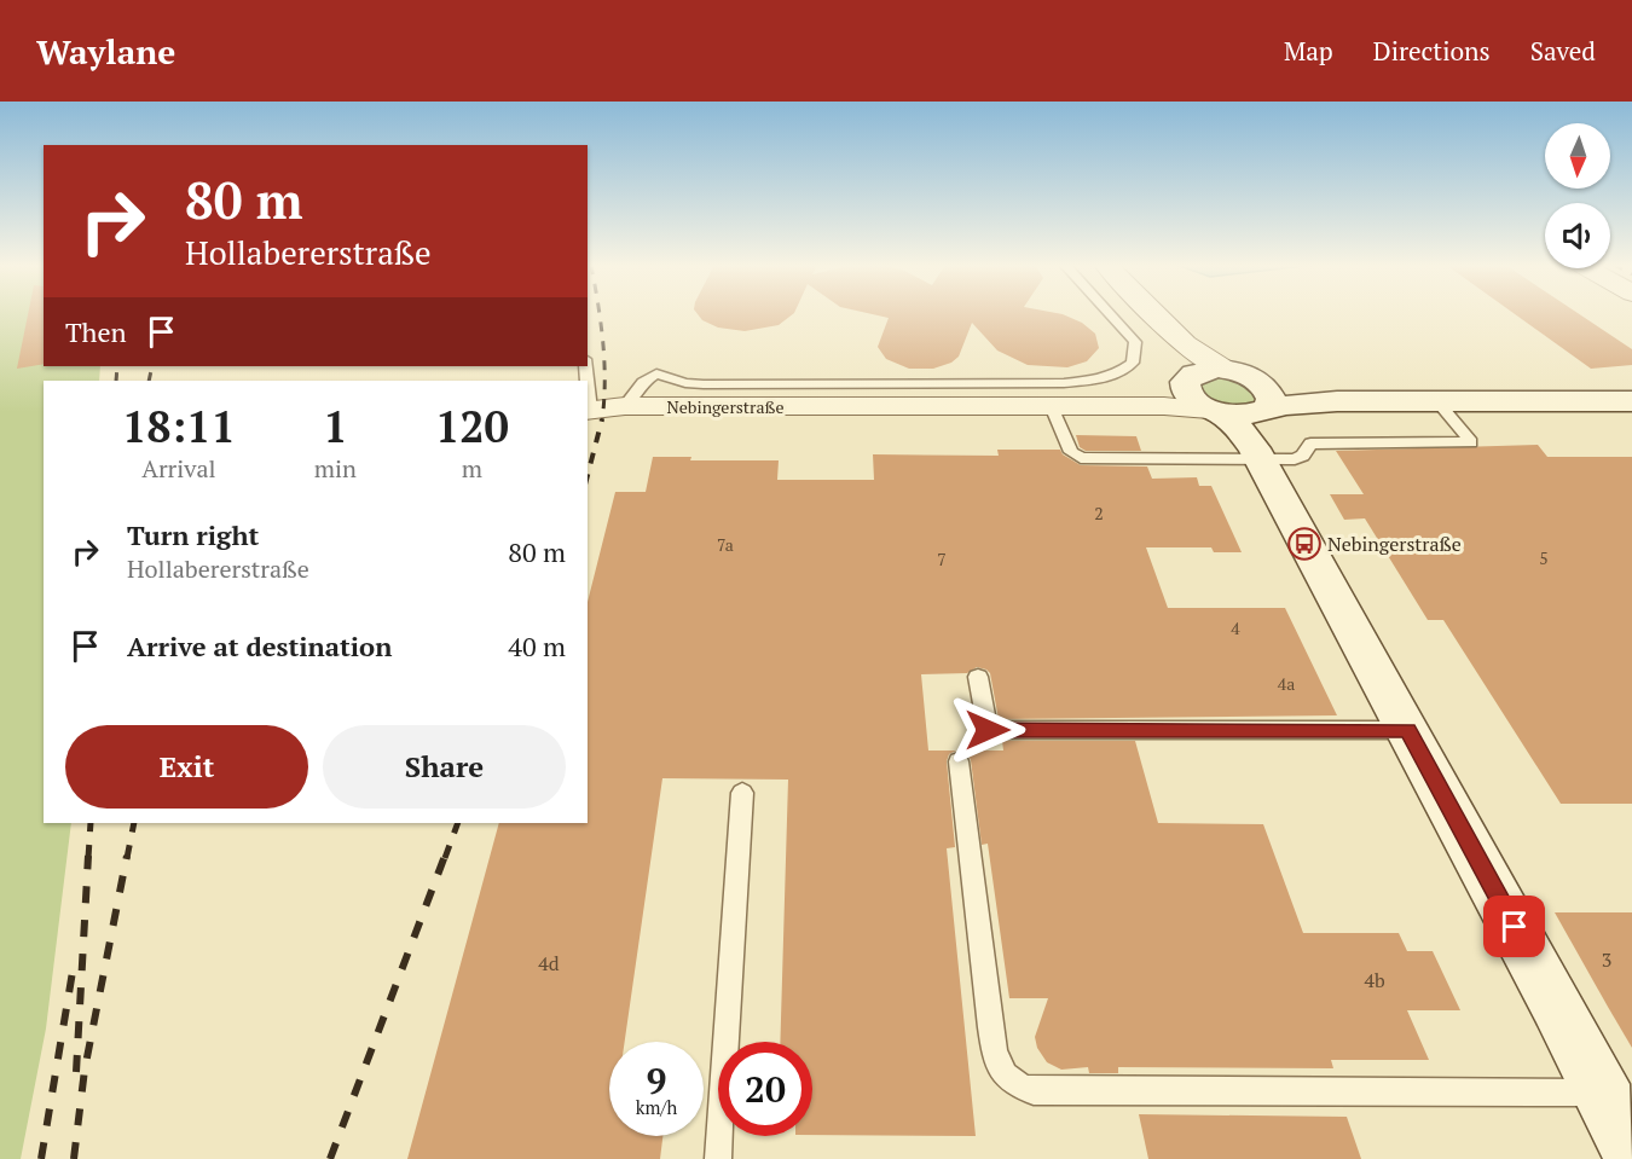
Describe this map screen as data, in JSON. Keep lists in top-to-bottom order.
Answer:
{
  "streets": {
    "street": ["Nebingerstraße"]
  },
  "places": {
    "bus stop": ["Nebingerstraße"]
  },
  "house_numbers": [
    "2",
    "7a",
    "5",
    "7",
    "4",
    "4a",
    "3",
    "4d",
    "4b"
  ],
  "north": "bottom",
  "page": {
    "header": "Waylane",
    "nav": ["Map", "Directions", "Saved"],
    "turn": ["80 m", "Hollabererstraße"],
    "then": "Then",
    "eta": [
      "18:11",
      "Arrival",
      "1",
      "min",
      "120",
      "m"
    ],
    "list": [
      {
        "name": "Turn right",
        "note": "Hollabererstraße",
        "value": "80 m"
      },
      {
        "name": "Arrive at destination",
        "value": "40 m"
      }
    ],
    "buttons": ["Exit", "Share"],
    "speed": "9 km/h",
    "limit": "20"
  }
}
